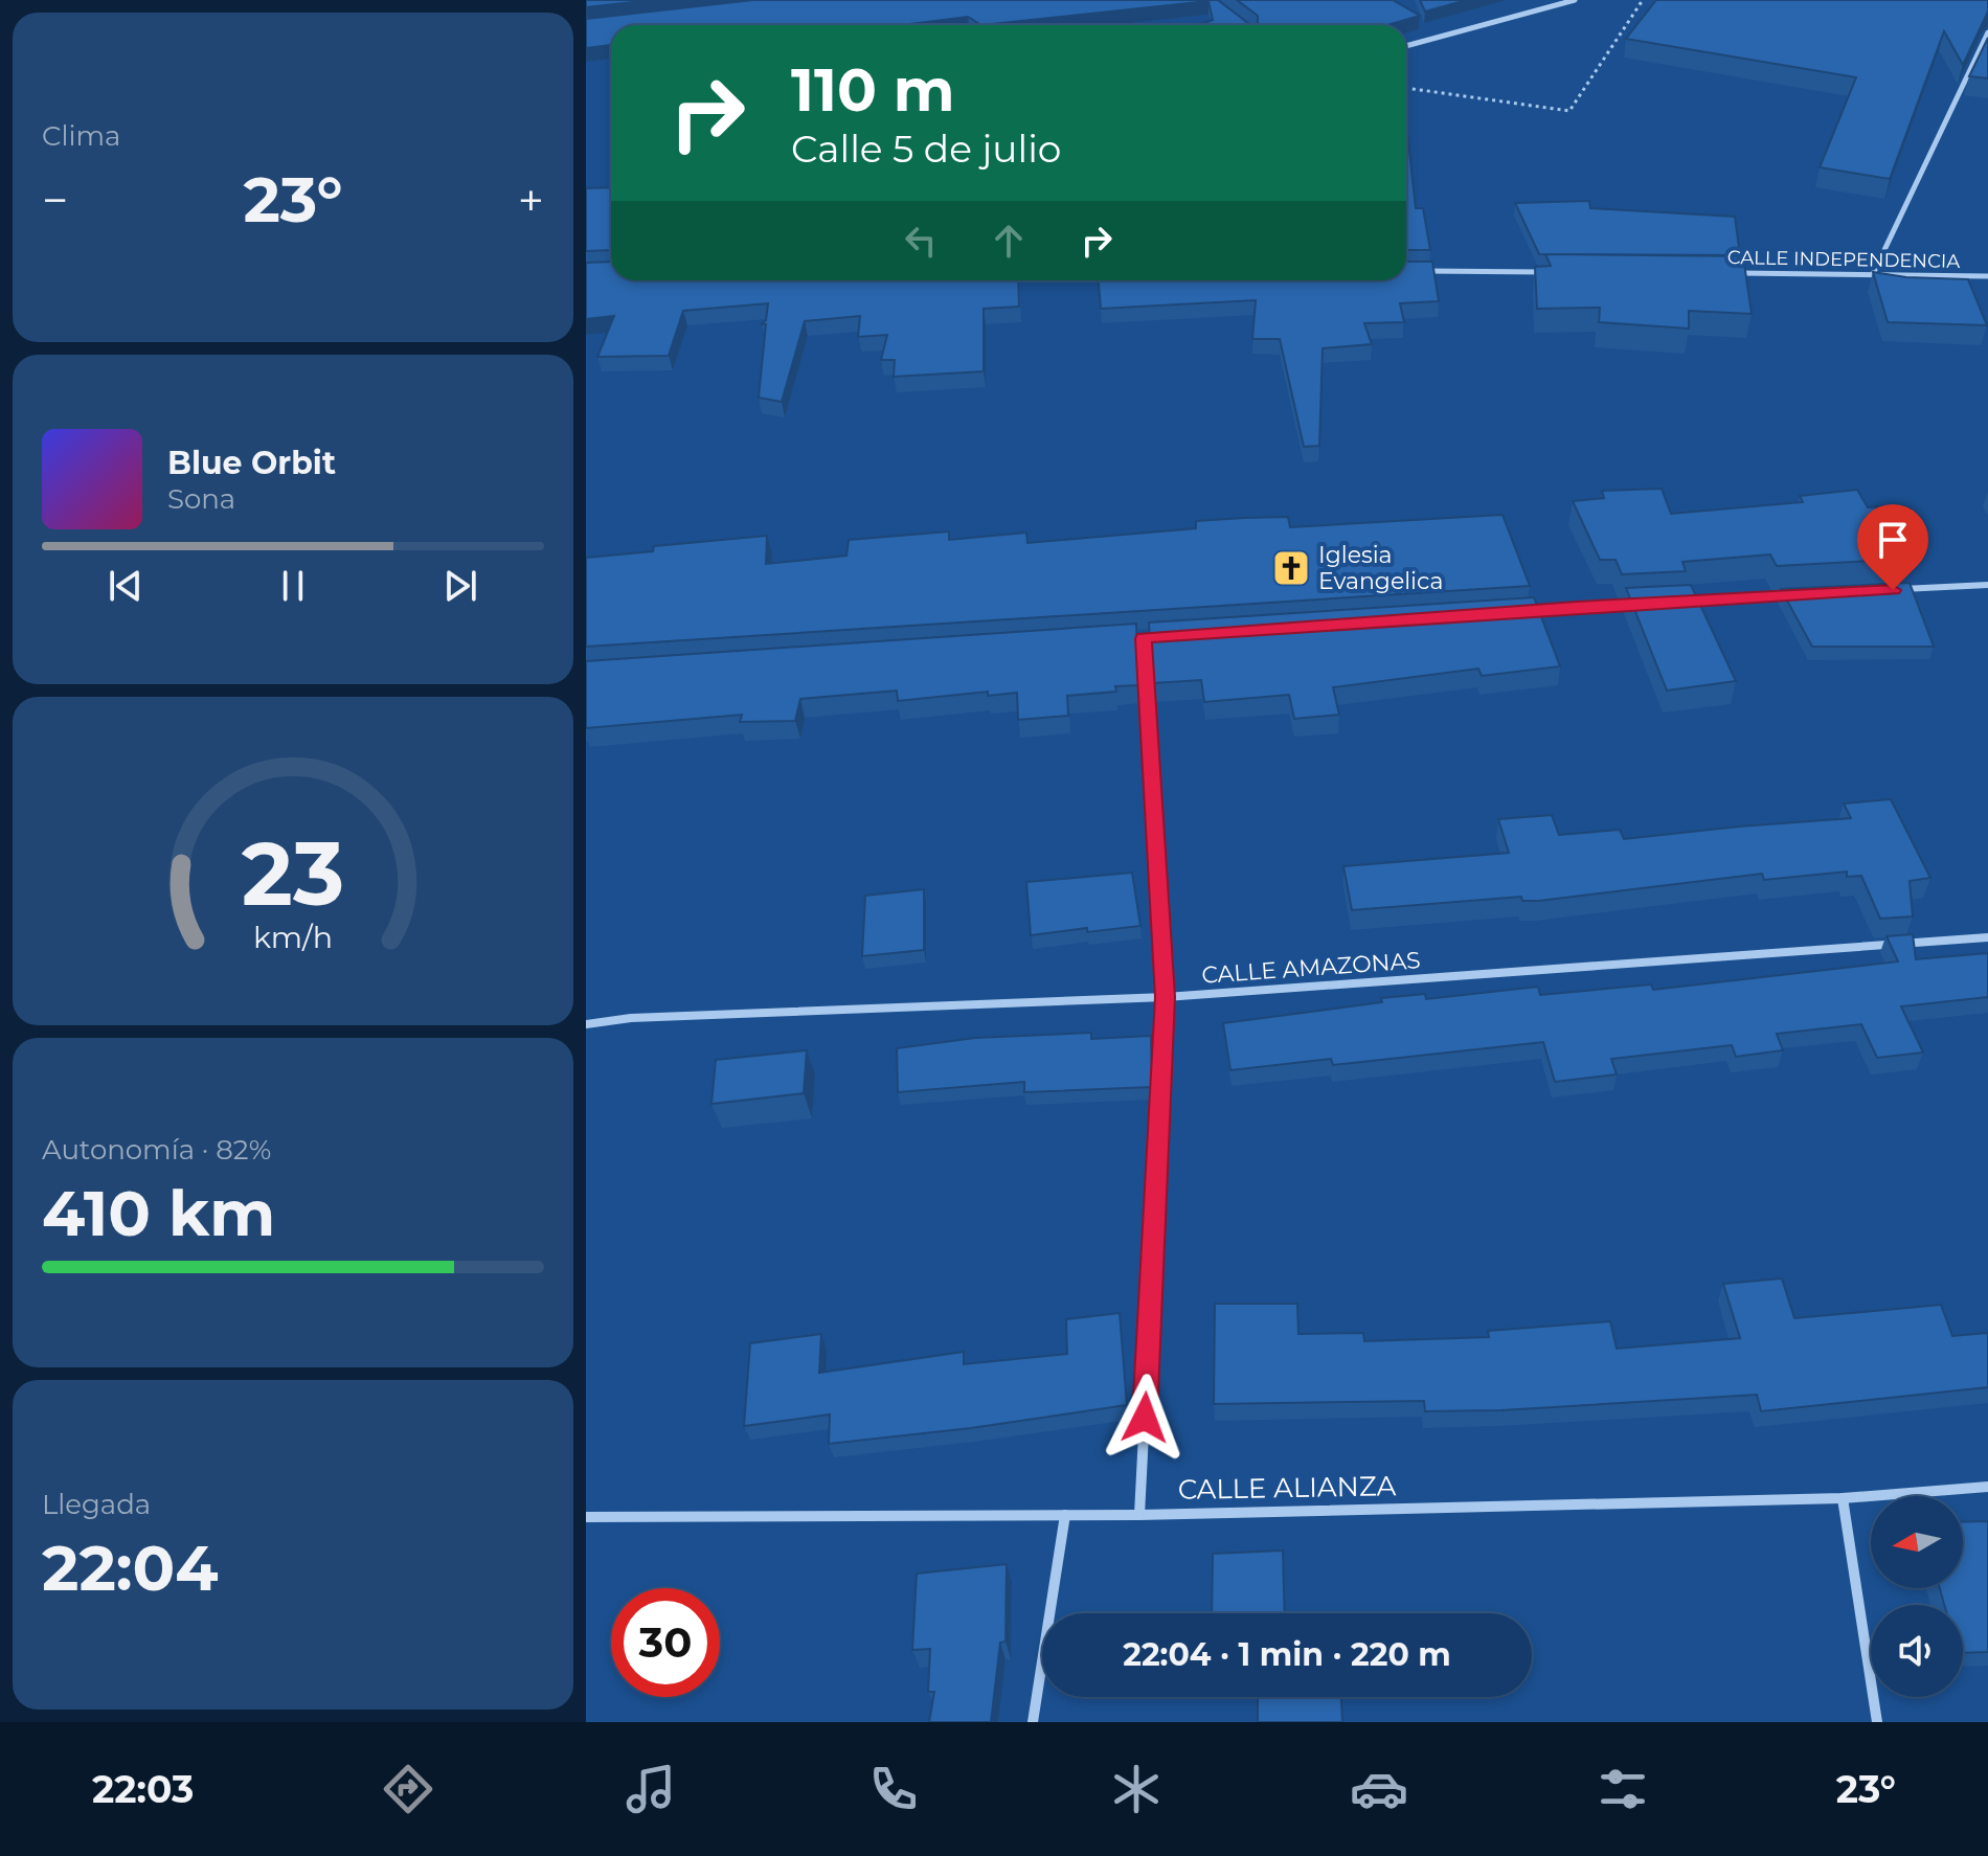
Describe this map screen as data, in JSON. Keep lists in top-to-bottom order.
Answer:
{
  "streets": {
    "street": ["CALLE INDEPENDENCIA", "CALLE AMAZONAS", "CALLE ALIANZA"]
  },
  "places": {
    "church": ["Iglesia Evangelica"]
  },
  "north": "left",
  "page": {
    "tile": [
      "Clima",
      ["Autonomía · 82%", "410 km"],
      ["Llegada", "22:04"]
    ],
    "turn": ["110 m", "Calle 5 de julio"],
    "heat": ["−", "23°", "+"],
    "song": ["Blue Orbit", "Sona"],
    "limit": "30",
    "trip": "22:04 · 1 min · 220 m",
    "tabs": ["22:03", "23°"],
    "gauge": ["23", "km/h"]
  }
}
